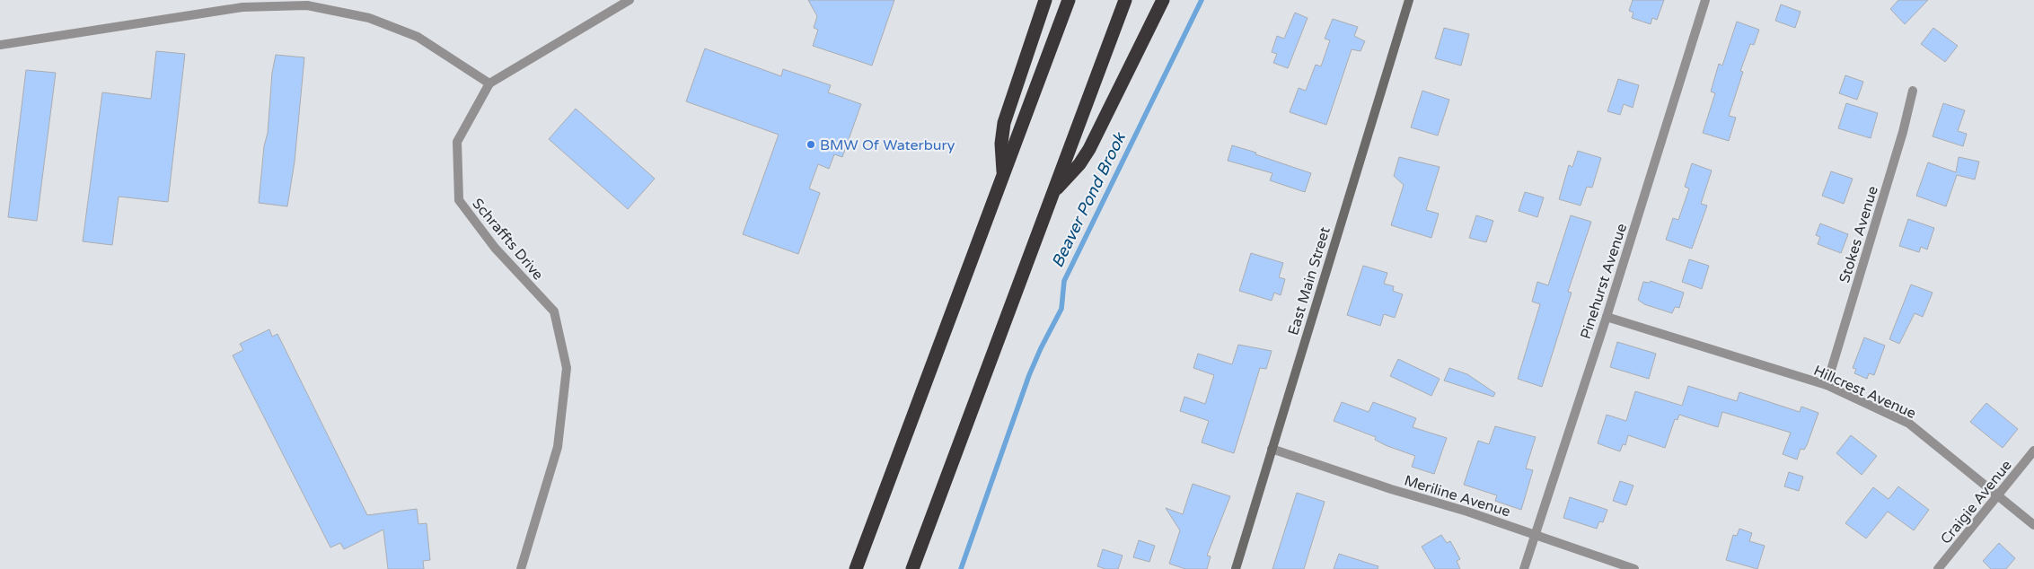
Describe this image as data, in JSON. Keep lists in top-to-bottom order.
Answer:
{
  "streets": {
    "main road": ["East Main Street"],
    "street": [
      "Stokes Avenue",
      "Schraffts Drive",
      "Pinehurst Avenue",
      "Hillcrest Avenue",
      "Meriline Avenue",
      "Craigie Avenue"
    ]
  },
  "crossings": [
    ["Stokes Avenue", "Hillcrest Avenue"],
    ["East Main Street", "Meriline Avenue"],
    ["Pinehurst Avenue", "Hillcrest Avenue"],
    ["Pinehurst Avenue", "Meriline Avenue"],
    ["Hillcrest Avenue", "Craigie Avenue"]
  ],
  "water": ["Beaver Pond Brook"],
  "places": ["BMW Of Waterbury"]
}
